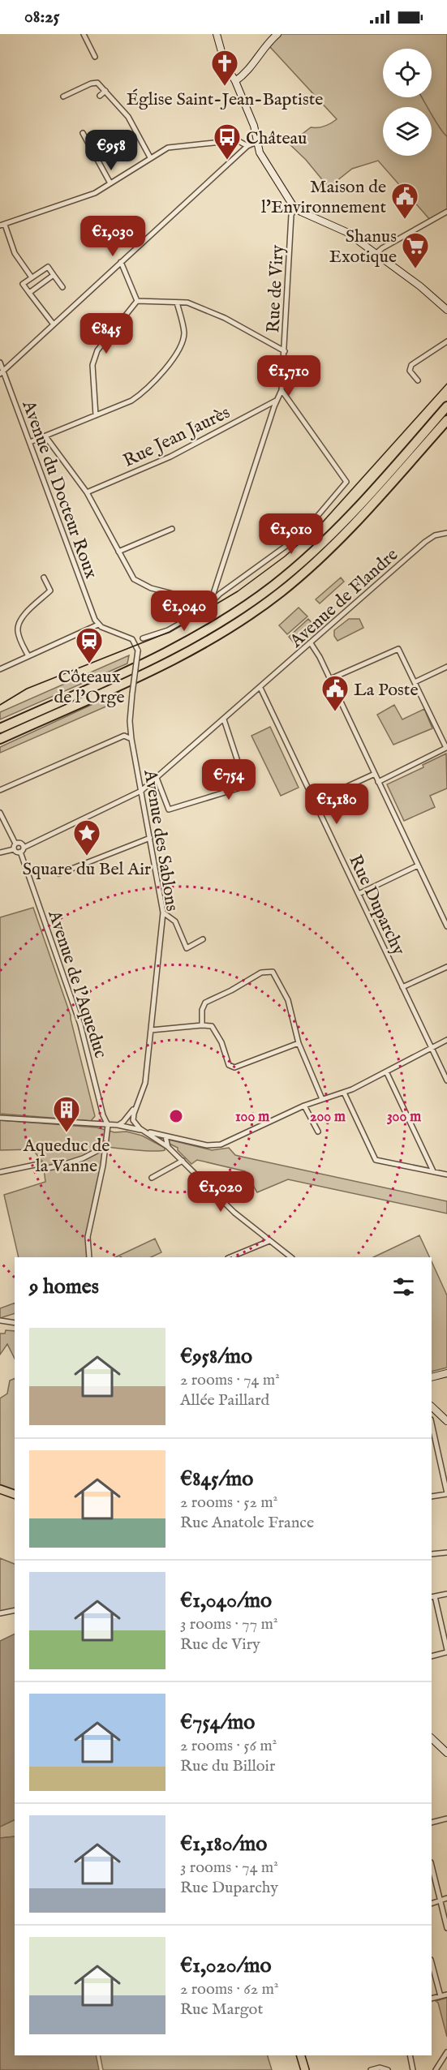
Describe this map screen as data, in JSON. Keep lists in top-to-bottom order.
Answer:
{
  "streets": {
    "street": [
      "Rue de Viry",
      "Rue Jean Jaurès",
      "Avenue du Docteur Roux",
      "Avenue de Flandre",
      "Avenue des Sablons",
      "Rue Duparchy",
      "Avenue de l'Aqueduc"
    ]
  },
  "crossings": [
    ["Rue de Viry", "Rue Jean Jaurès"],
    ["Avenue du Docteur Roux", "Avenue des Sablons"],
    ["Avenue de Flandre", "Avenue des Sablons"],
    ["Avenue de Flandre", "Rue Duparchy"],
    ["Avenue de Flandre", "Avenue de l'Aqueduc"]
  ],
  "places": {
    "church": ["Église Saint-Jean-Baptiste"],
    "bus stop": ["Château"],
    "public building": ["Maison de l'Environnement", "La Poste"],
    "supermarket": ["Shanus Exotique"],
    "station": ["Côteaux de l'Orge"],
    "place": ["Square du Bel Air"],
    "building": ["Aqueduc de la Vanne"]
  },
  "page": {
    "status": "08:25",
    "price": [
      "€958",
      "€1,030",
      "€845",
      "€1,710",
      "€1,010",
      "€1,040",
      "€754",
      "€1,180",
      "€1,020"
    ],
    "heading": "9 homes",
    "list": [
      {
        "name": "€958/mo",
        "note": "2 rooms · 74 m² · Allée Paillard"
      },
      {
        "name": "€845/mo",
        "note": "2 rooms · 52 m² · Rue Anatole France"
      },
      {
        "name": "€1,040/mo",
        "note": "3 rooms · 77 m² · Rue de Viry"
      },
      {
        "name": "€754/mo",
        "note": "2 rooms · 56 m² · Rue du Billoir"
      },
      {
        "name": "€1,180/mo",
        "note": "3 rooms · 74 m² · Rue Duparchy"
      },
      {
        "name": "€1,020/mo",
        "note": "2 rooms · 62 m² · Rue Margot"
      }
    ]
  },
  "rings": ["100 m", "200 m", "300 m"]
}
